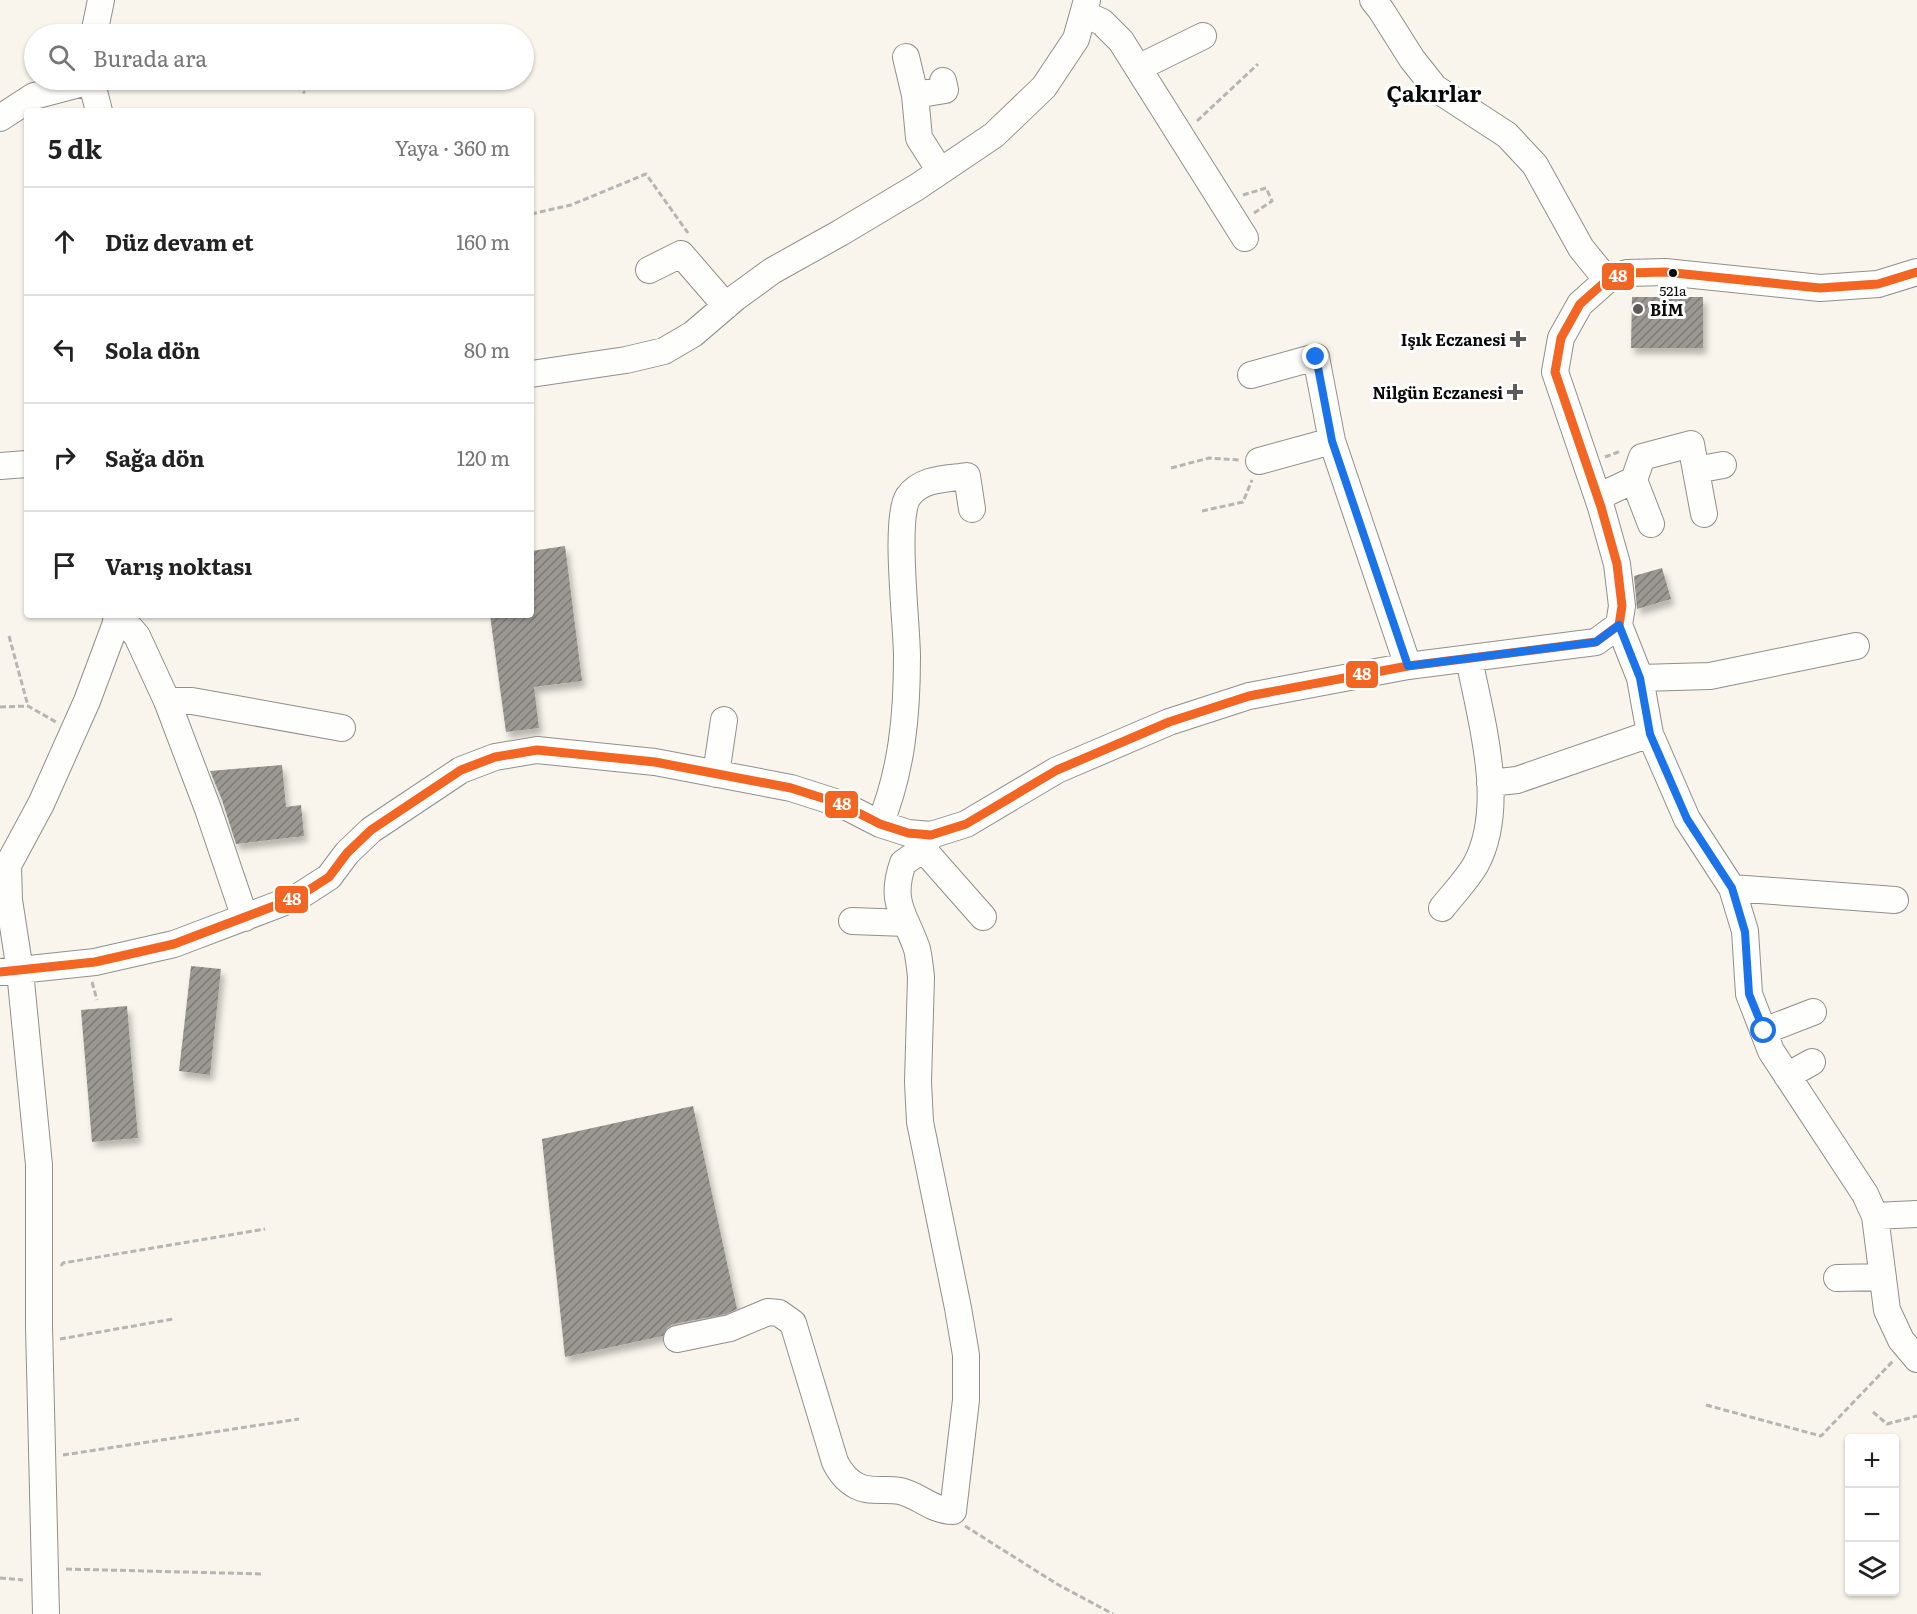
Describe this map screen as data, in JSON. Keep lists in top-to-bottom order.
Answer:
{
  "districts": ["Çakırlar"],
  "places": {
    "other": ["521a", "BİM"],
    "health": ["Işık Eczanesi", "Nilgün Eczanesi"]
  },
  "lines": ["transit line 48"],
  "page": {
    "search": "Burada ara",
    "heading": ["5 dk", "Yaya · 360 m"],
    "list": [
      ["Düz devam et", "160 m"],
      ["Sola dön", "80 m"],
      ["Sağa dön", "120 m"],
      "Varış noktası"
    ],
    "map_buttons": ["+", "−"]
  }
}
